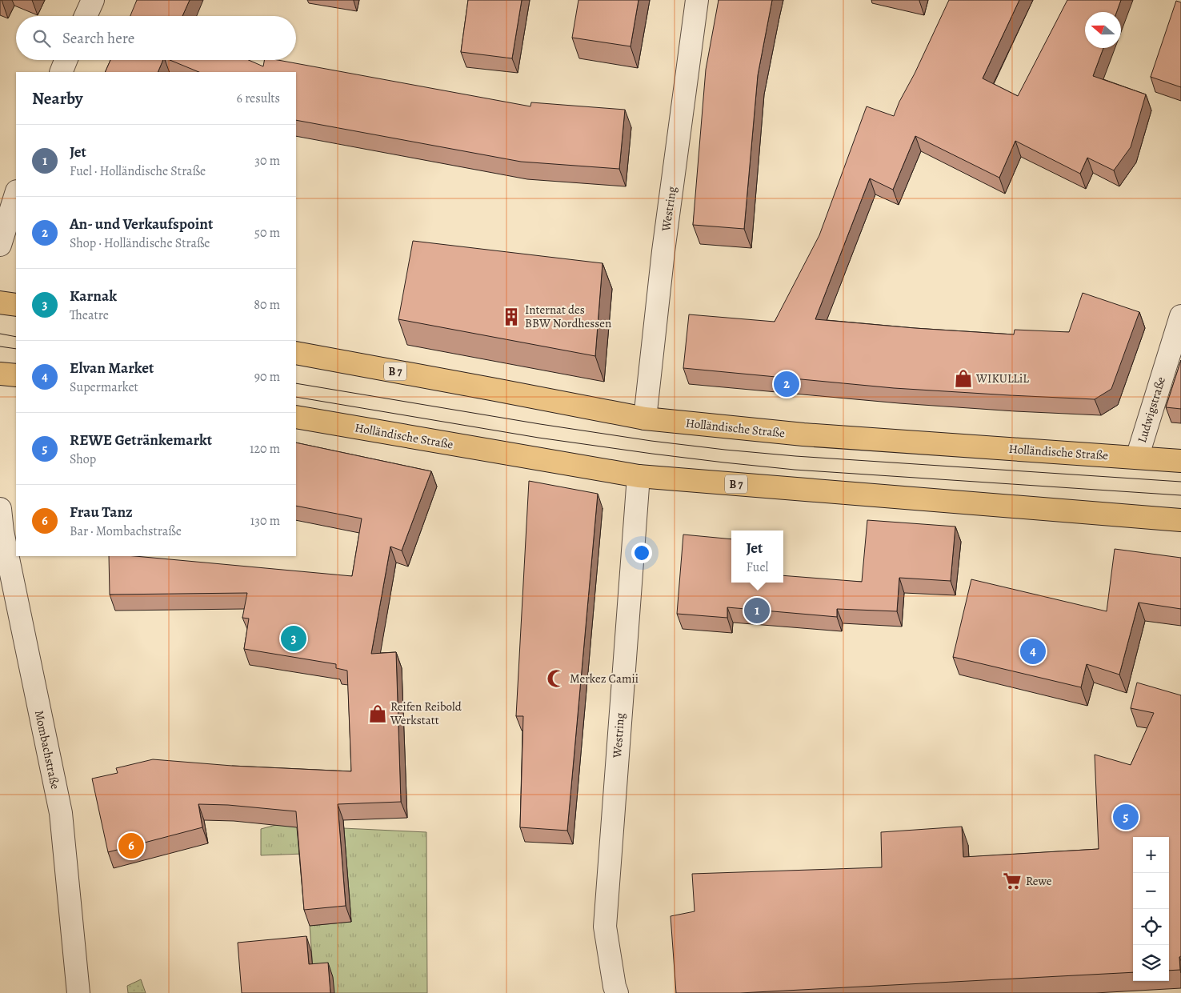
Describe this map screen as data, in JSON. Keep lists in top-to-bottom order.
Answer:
{
  "streets": {
    "main road": ["B 7", "Holländische Straße"],
    "street": ["Westring", "Ludwigstraße", "Mombachstraße"]
  },
  "crossings": [
    ["Westring", "Holländische Straße"],
    ["Ludwigstraße", "Holländische Straße"]
  ],
  "places": {
    "building": ["Internat des BBW Nordhessen"],
    "shop": ["WIKULLiL", "Reifen Reibold Werkstatt"],
    "mosque": ["Merkez Camii"],
    "supermarket": ["Rewe"]
  },
  "north": "left",
  "page": {
    "search": "Search here",
    "heading": ["Nearby", "6 results"],
    "list": [
      {
        "mark": "1",
        "name": "Jet",
        "note": "Fuel · Holländische Straße",
        "value": "30 m"
      },
      {
        "mark": "2",
        "name": "An- und Verkaufspoint",
        "note": "Shop · Holländische Straße",
        "value": "50 m"
      },
      {
        "mark": "3",
        "name": "Karnak",
        "note": "Theatre",
        "value": "80 m"
      },
      {
        "mark": "4",
        "name": "Elvan Market",
        "note": "Supermarket",
        "value": "90 m"
      },
      {
        "mark": "5",
        "name": "REWE Getränkemarkt",
        "note": "Shop",
        "value": "120 m"
      },
      {
        "mark": "6",
        "name": "Frau Tanz",
        "note": "Bar · Mombachstraße",
        "value": "130 m"
      }
    ],
    "pins": [
      "2",
      "1",
      "3",
      "4",
      "5",
      "6"
    ],
    "popup": ["Jet", "Fuel"],
    "map_buttons": ["+", "−"]
  }
}
